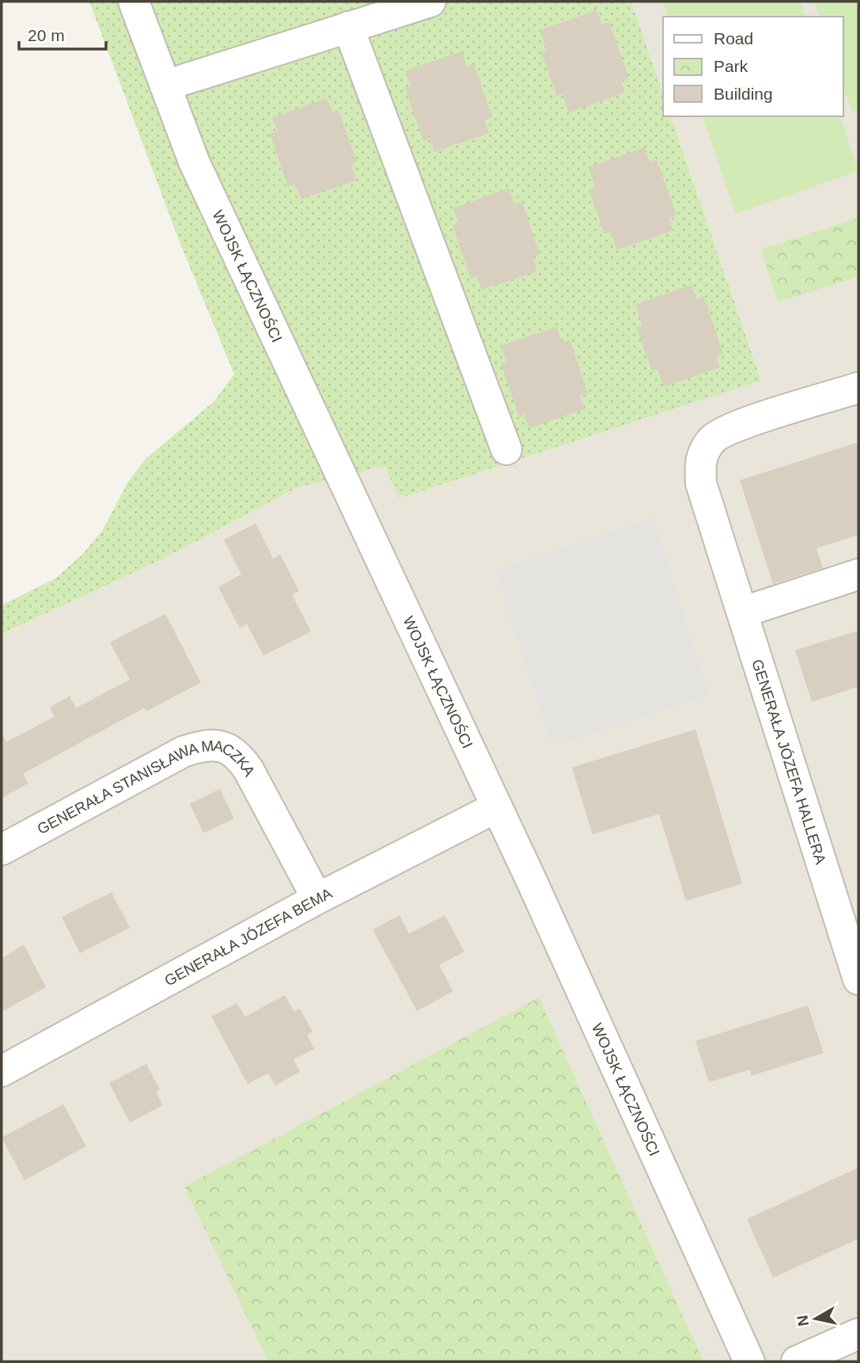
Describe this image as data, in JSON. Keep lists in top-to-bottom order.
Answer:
{
  "streets": {
    "street": [
      "WOJSK ŁĄCZNOŚCI",
      "GENERAŁA JÓZEFA HALLERA",
      "GENERAŁA STANISŁAWA MACZKA",
      "GENERAŁA JÓZEFA BEMA"
    ]
  },
  "crossings": [
    ["WOJSK ŁĄCZNOŚCI", "GENERAŁA JÓZEFA BEMA"],
    ["GENERAŁA STANISŁAWA MACZKA", "GENERAŁA JÓZEFA BEMA"]
  ],
  "legend": ["Road", "Park", "Building"],
  "scale_bar": "20 m",
  "north": "left"
}
